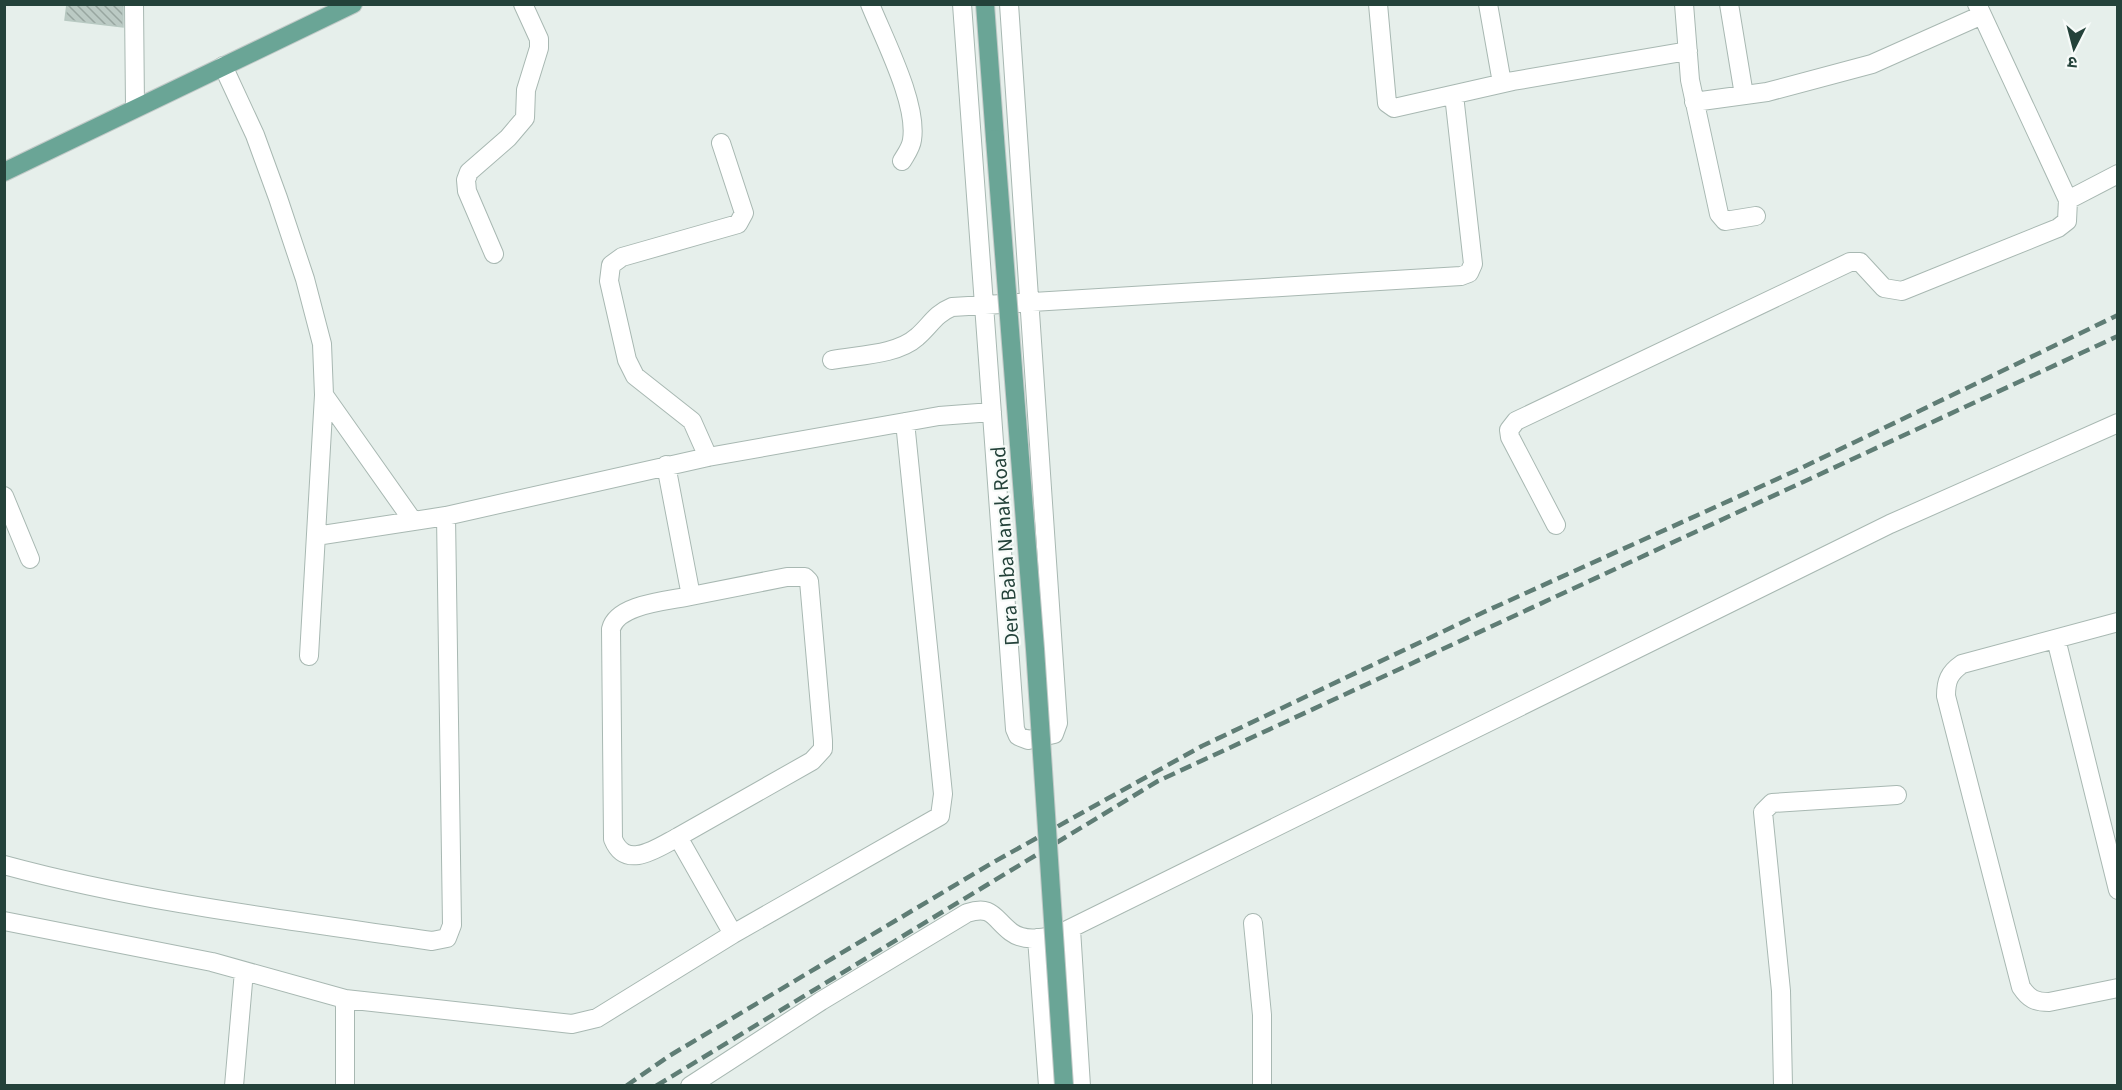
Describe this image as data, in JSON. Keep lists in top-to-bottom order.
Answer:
{
  "streets": {
    "main road": ["Dera Baba Nanak Road"]
  },
  "north": "bottom"
}
